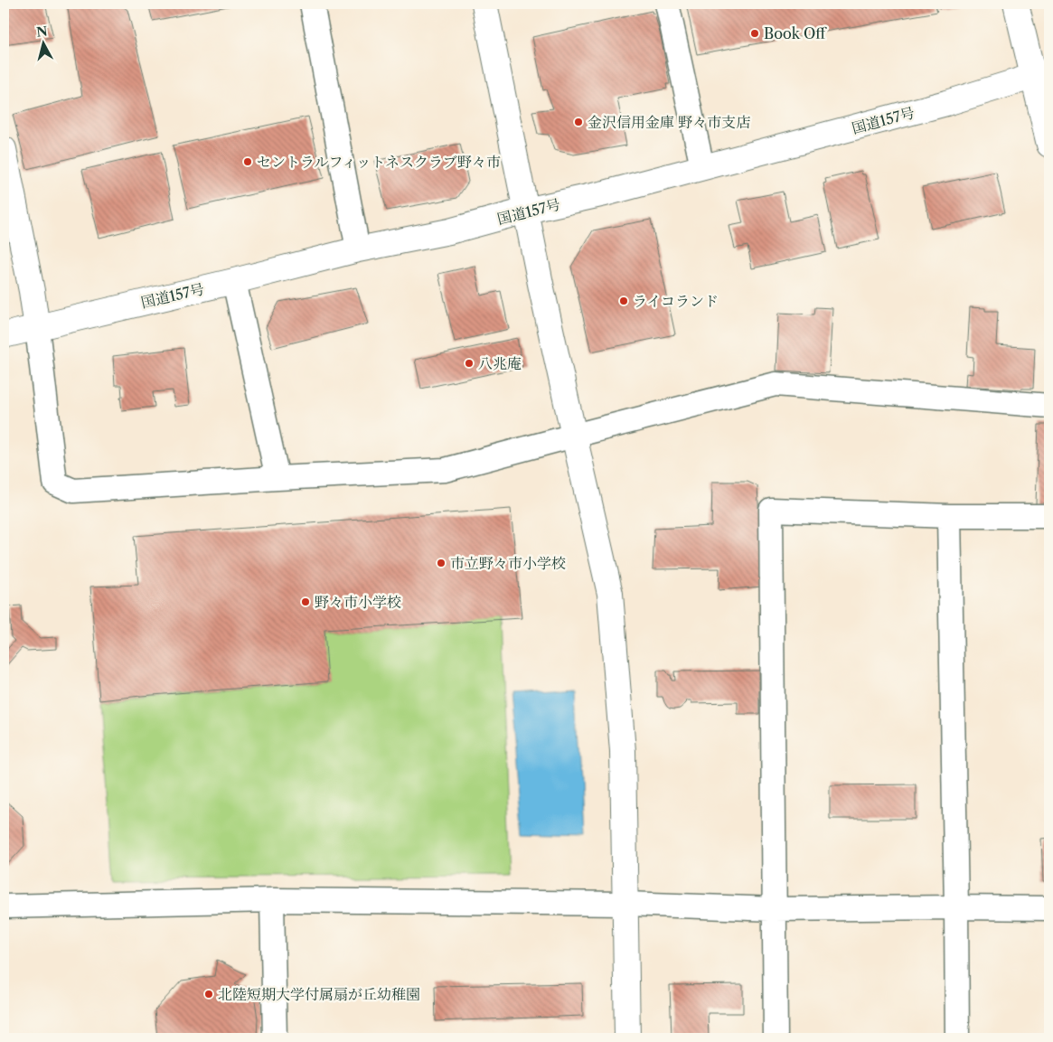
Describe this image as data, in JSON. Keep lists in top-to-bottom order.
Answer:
{
  "streets": {
    "main road": ["国道157号"]
  },
  "places": [
    "Book Off",
    "金沢信用金庫 野々市支店",
    "セントラルフィットネスクラブ野々市",
    "ライコランド",
    "八兆庵",
    "市立野々市小学校",
    "野々市小学校",
    "北陸短期大学付属扇が丘幼稚園"
  ],
  "north": "top"
}
